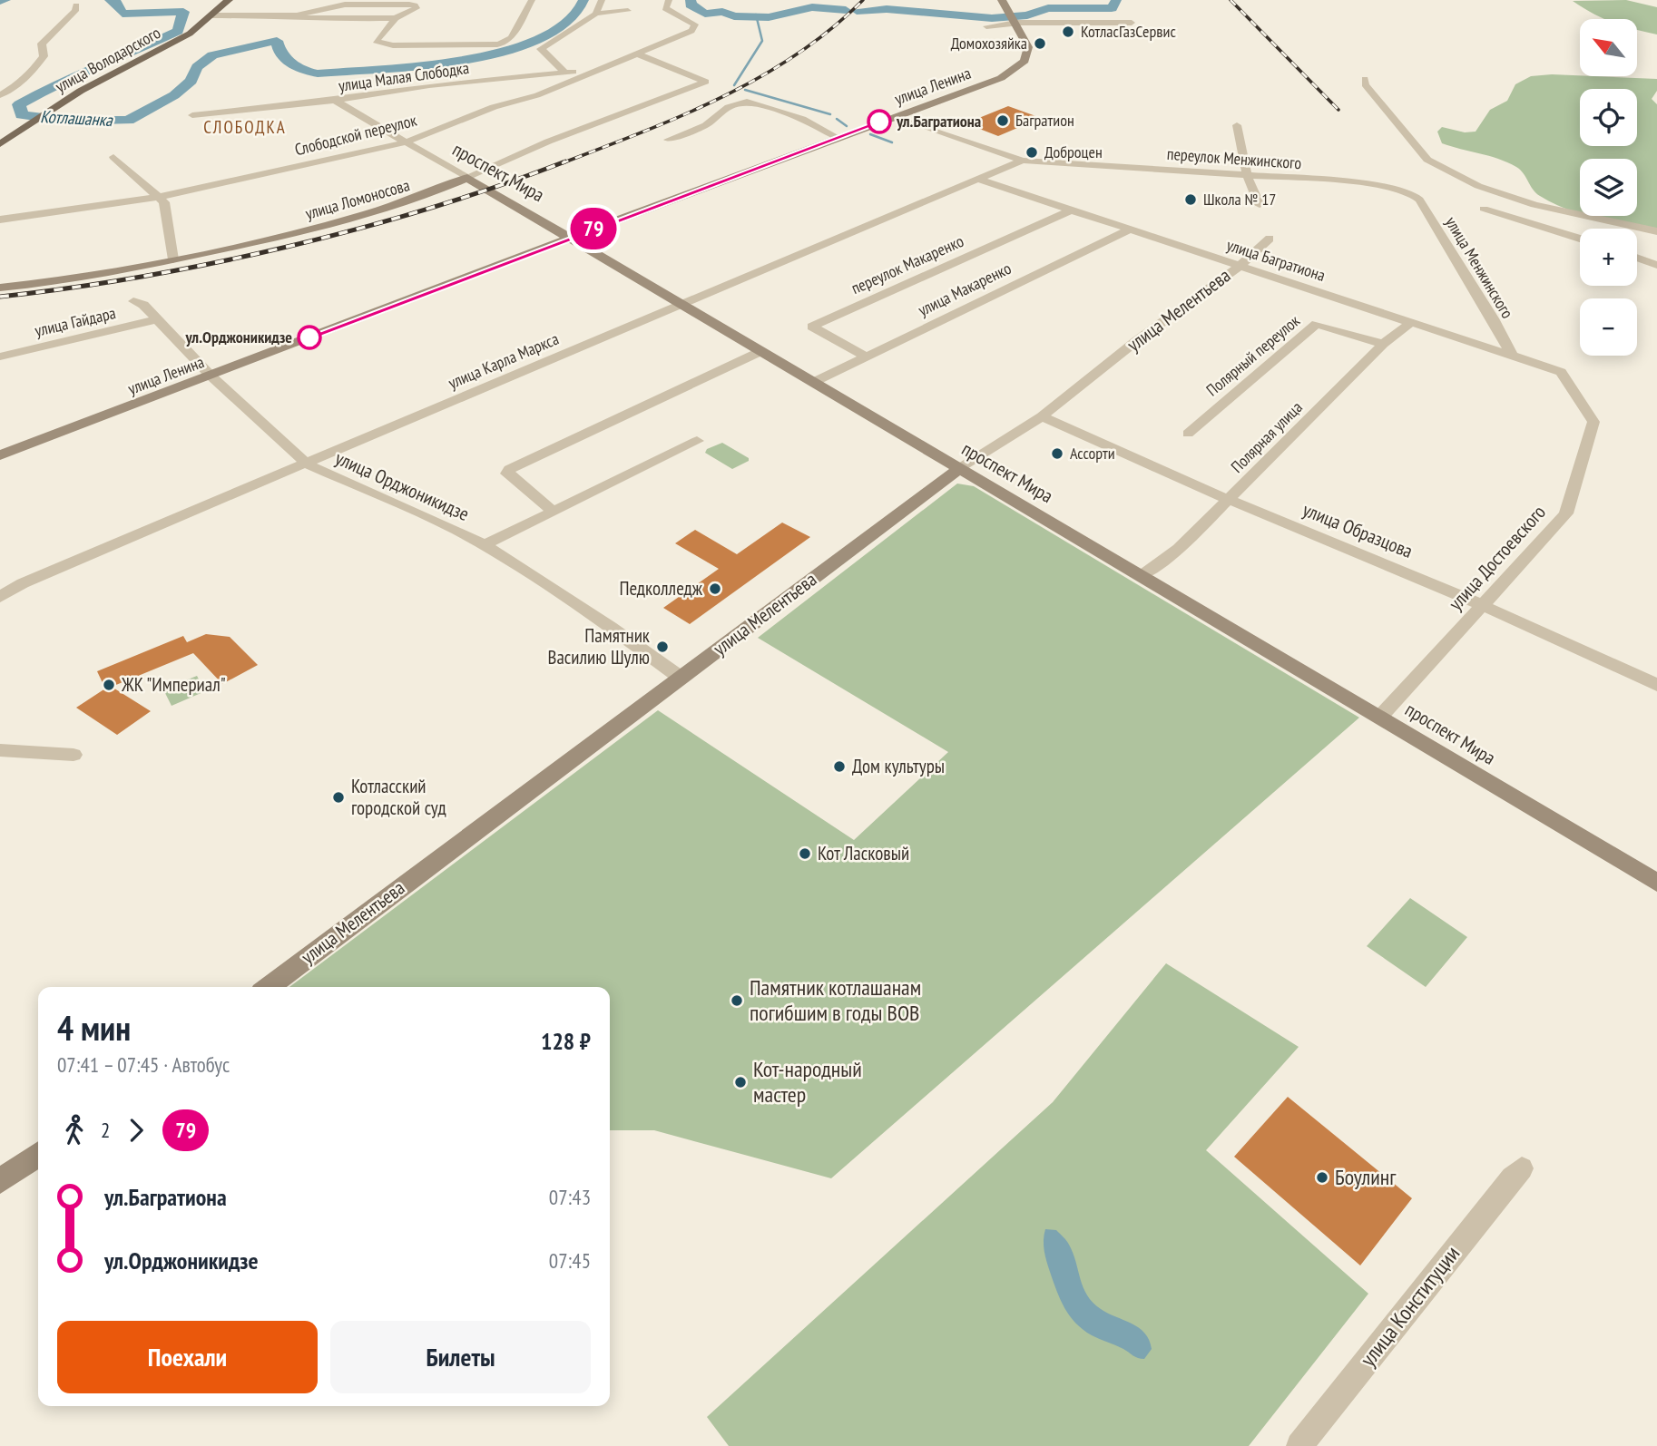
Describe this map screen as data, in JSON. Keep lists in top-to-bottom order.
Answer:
{
  "streets": {
    "main road": ["улица Володарского"],
    "street": [
      "улица Малая Слободка",
      "улица Ленина",
      "Слободской переулок",
      "переулок Менжинского",
      "проспект Мира",
      "улица Ломоносова",
      "улица Багратиона",
      "переулок Макаренко",
      "улица Менжинского",
      "улица Макаренко",
      "улица Мелентьева",
      "улица Гайдара",
      "Полярный переулок",
      "улица Карла Маркса",
      "Полярная улица",
      "улица Орджоникидзе",
      "улица Образцова",
      "улица Достоевского",
      "улица Конституции"
    ]
  },
  "crossings": [
    ["улица Малая Слободка", "Слободской переулок"],
    ["улица Малая Слободка", "проспект Мира"],
    ["улица Ленина", "проспект Мира"],
    ["улица Ленина", "улица Орджоникидзе"],
    ["Слободской переулок", "проспект Мира"],
    ["Слободской переулок", "улица Ломоносова"],
    ["переулок Менжинского", "улица Менжинского"],
    ["переулок Менжинского", "улица Карла Маркса"],
    ["проспект Мира", "улица Ломоносова"],
    ["проспект Мира", "улица Макаренко"],
    ["проспект Мира", "улица Мелентьева"],
    ["проспект Мира", "улица Карла Маркса"],
    ["проспект Мира", "Полярная улица"],
    ["проспект Мира", "улица Достоевского"],
    ["улица Багратиона", "переулок Макаренко"],
    ["улица Багратиона", "улица Менжинского"],
    ["улица Багратиона", "улица Макаренко"],
    ["улица Багратиона", "улица Мелентьева"],
    ["улица Багратиона", "улица Карла Маркса"],
    ["улица Багратиона", "Полярная улица"],
    ["улица Багратиона", "улица Достоевского"],
    ["переулок Макаренко", "улица Макаренко"],
    ["улица Мелентьева", "улица Орджоникидзе"],
    ["улица Мелентьева", "улица Образцова"],
    ["улица Гайдара", "улица Орджоникидзе"],
    ["Полярный переулок", "Полярная улица"],
    ["улица Карла Маркса", "улица Орджоникидзе"],
    ["Полярная улица", "улица Образцова"],
    ["улица Образцова", "улица Достоевского"]
  ],
  "districts": ["СЛОБОДКА"],
  "water": ["Котлашанка"],
  "places": [
    "КотласГазСервис",
    "Домохозяйка",
    "Багратион",
    "ул.Багратиона",
    "Доброцен",
    "Школа № 17",
    "ул.Орджоникидзе",
    "Ассорти",
    "Педколледж",
    "Памятник Василию Шулю",
    "ЖК \"Империал\"",
    "Дом культуры",
    "Котласский городской суд",
    "Кот Ласковый",
    "Памятник котлашанам погибшим в годы ВОВ",
    "Кот-народный мастер",
    "Боулинг"
  ],
  "lines": ["bus line 79"],
  "north": "top left",
  "page": {
    "on_map": "79",
    "map_buttons": ["+", "−"],
    "heading": ["4 мин", "07:41 – 07:45 · Автобус", "128 ₽"],
    "legs": ["2", "79"],
    "list": [
      {
        "name": "ул.Багратиона",
        "value": "07:43"
      },
      {
        "name": "ул.Орджоникидзе",
        "value": "07:45"
      }
    ],
    "buttons": ["Поехали", "Билеты"]
  }
}
